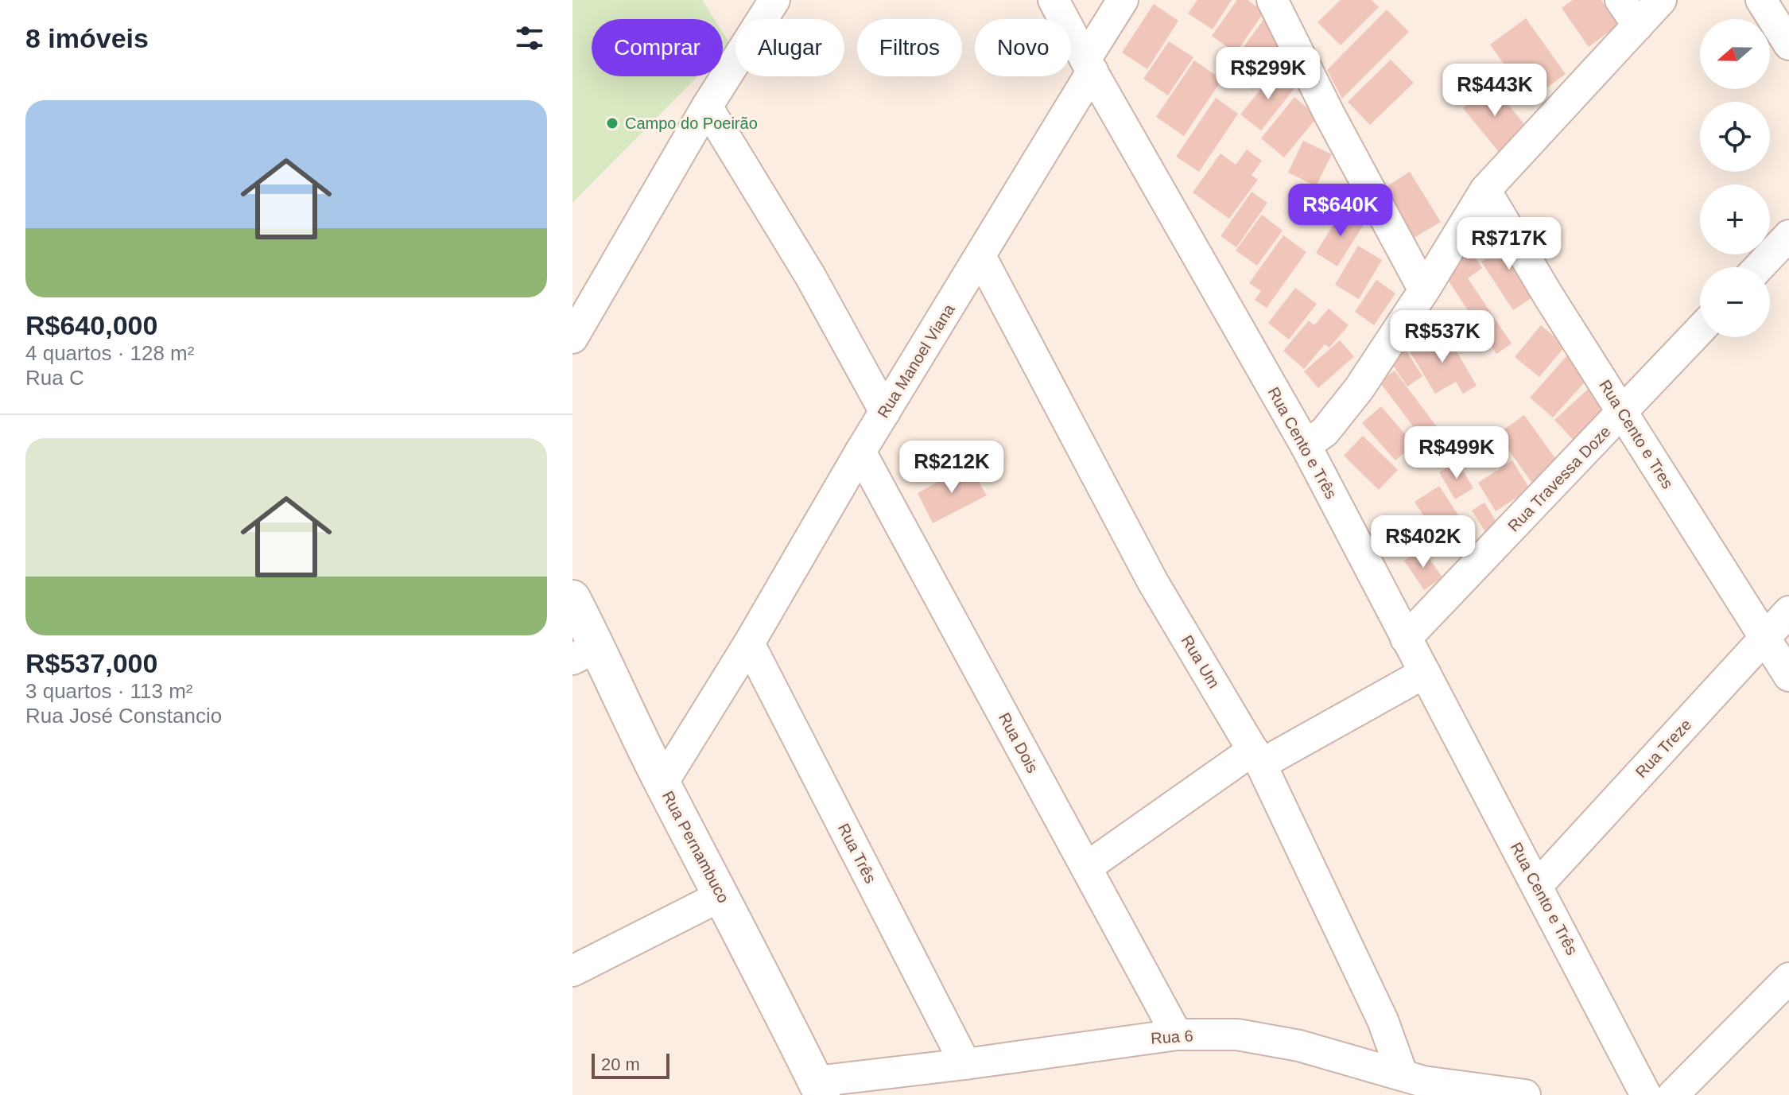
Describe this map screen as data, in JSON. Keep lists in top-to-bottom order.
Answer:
{
  "streets": {
    "street": [
      "Rua Manoel Viana",
      "Rua Cento e Tres",
      "Rua Cento e Três",
      "Rua Travessa Doze",
      "Rua Um",
      "Rua Dois",
      "Rua Treze",
      "Rua Pernambuco",
      "Rua Três",
      "Rua 6"
    ]
  },
  "crossings": [
    ["Rua Manoel Viana", "Rua Cento e Três"],
    ["Rua Manoel Viana", "Rua Um"],
    ["Rua Manoel Viana", "Rua Dois"],
    ["Rua Manoel Viana", "Rua Pernambuco"],
    ["Rua Manoel Viana", "Rua Três"],
    ["Rua Cento e Tres", "Rua Travessa Doze"],
    ["Rua Cento e Tres", "Rua Treze"],
    ["Rua Cento e Três", "Rua Travessa Doze"],
    ["Rua Cento e Três", "Rua Treze"],
    ["Rua Um", "Rua 6"],
    ["Rua Dois", "Rua 6"],
    ["Rua Pernambuco", "Rua 6"],
    ["Rua Três", "Rua 6"]
  ],
  "places": ["Campo do Poeirão"],
  "scale_bar": "20 m",
  "north": "left",
  "page": {
    "heading": "8 imóveis",
    "map_buttons": ["+", "−"],
    "chip": [
      "Comprar",
      "Alugar",
      "Filtros",
      "Novo"
    ],
    "price": [
      "R$299K",
      "R$443K",
      "R$640K",
      "R$717K",
      "R$537K",
      "R$499K",
      "R$212K",
      "R$402K"
    ],
    "list": [
      {
        "name": "R$640,000",
        "note": "4 quartos · 128 m² · Rua C"
      },
      {
        "name": "R$537,000",
        "note": "3 quartos · 113 m² · Rua José Constancio"
      }
    ],
    "scale": "20 m"
  }
}
